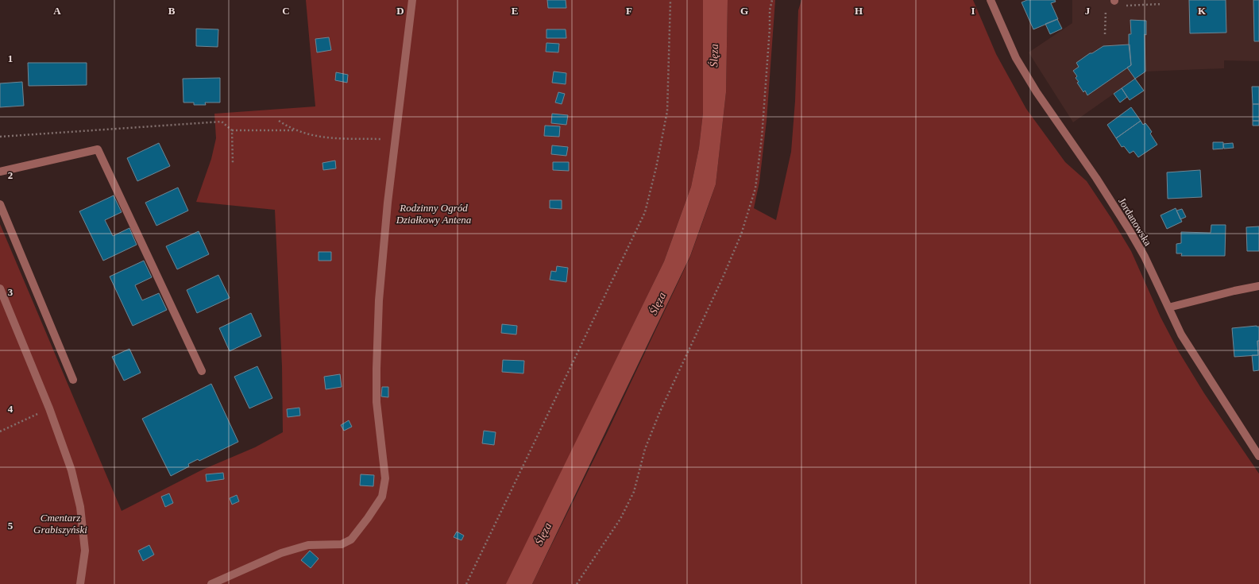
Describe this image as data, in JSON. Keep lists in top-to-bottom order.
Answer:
{
  "streets": {
    "street": ["Jordanowska"]
  },
  "water": ["Ślęza"],
  "parks": ["Rodzinny Ogród Działkowy Antena", "Cmentarz Grabiszyński"],
  "grid": {
    "columns": [
      "A",
      "B",
      "C",
      "D",
      "E",
      "F",
      "G",
      "H",
      "I",
      "J",
      "K"
    ],
    "rows": [
      "1",
      "2",
      "3",
      "4",
      "5"
    ]
  }
}
